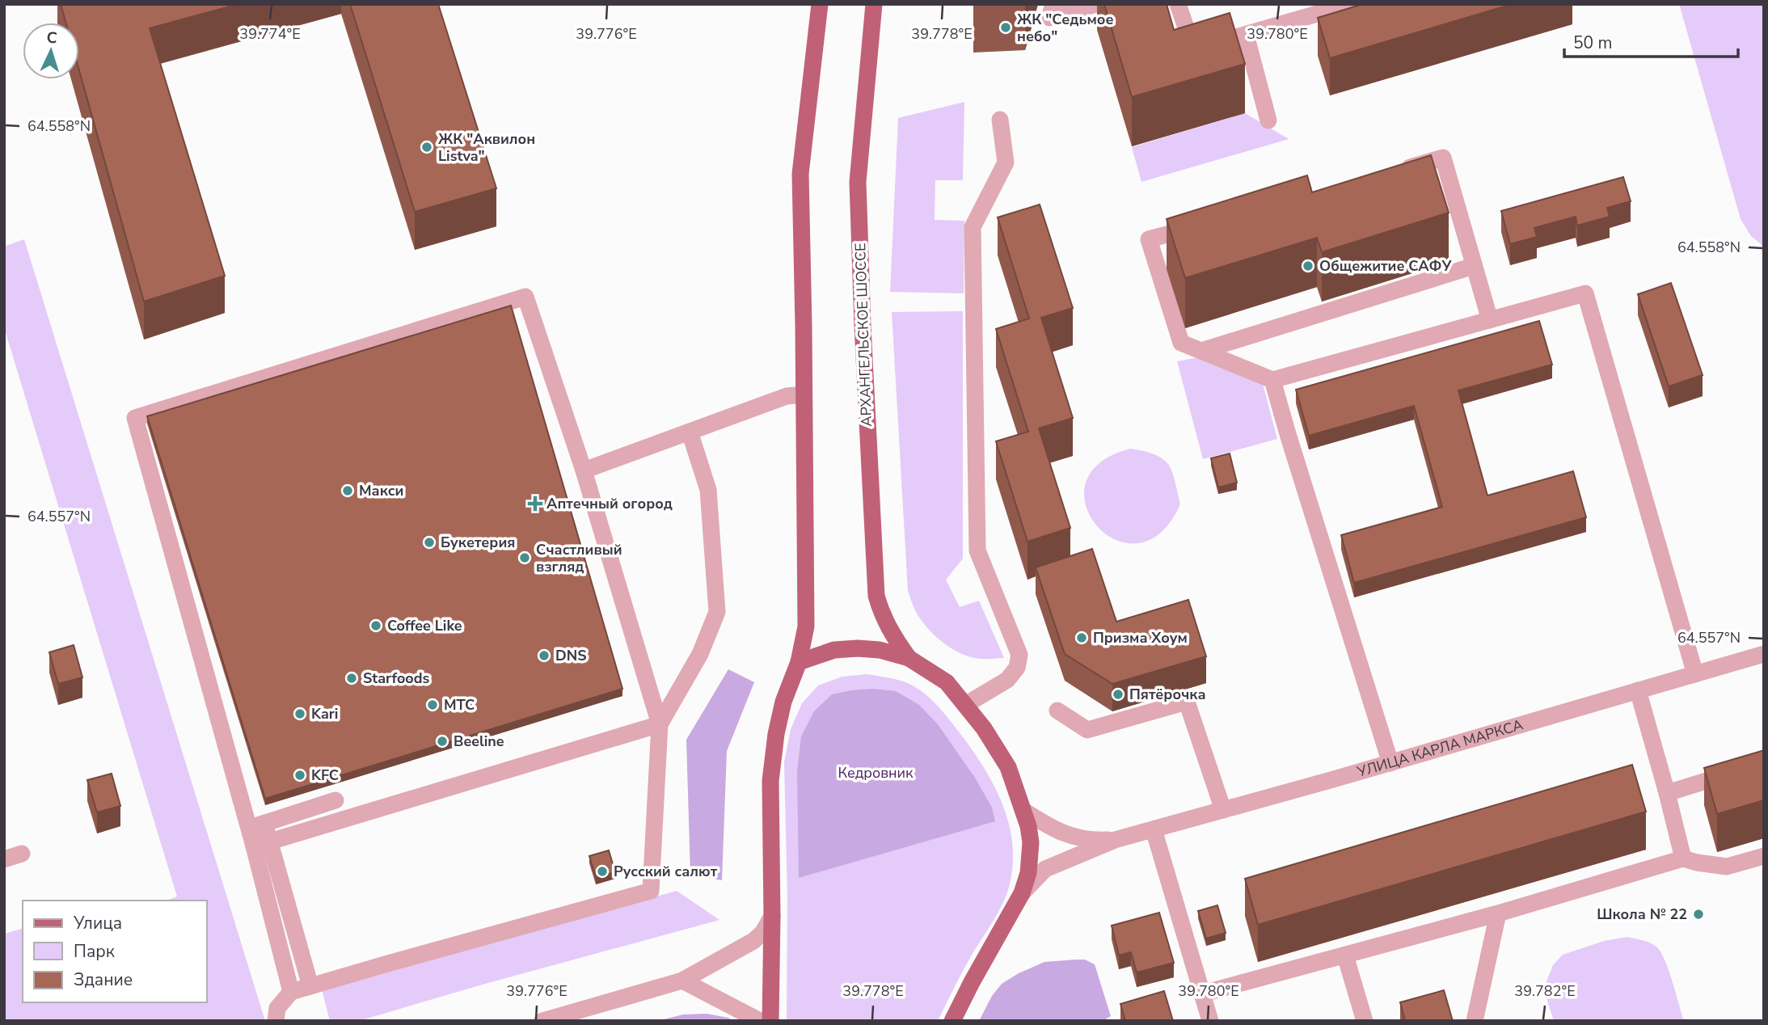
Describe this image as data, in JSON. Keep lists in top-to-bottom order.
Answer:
{
  "streets": {
    "main road": ["АРХАНГЕЛЬСКОЕ ШОССЕ"],
    "street": ["УЛИЦА КАРЛА МАРКСА"]
  },
  "parks": ["Кедровник"],
  "places": {
    "other": [
      "ЖК \"Седьмое небо\"",
      "ЖК \"Аквилон Listva\"",
      "Общежитие САФУ",
      "Макси",
      "Букетерия",
      "Счастливый взгляд",
      "Coffee Like",
      "Призма Хоум",
      "DNS",
      "Starfoods",
      "Пятёрочка",
      "МТС",
      "Kari",
      "Beeline",
      "KFC",
      "Русский салют",
      "Школа № 22"
    ],
    "health": ["Аптечный огород"]
  },
  "legend": ["Улица", "Парк", "Здание"],
  "scale_bar": "50 m",
  "north": "top",
  "coordinates": [
    "39.774°E",
    "39.776°E",
    "39.778°E",
    "39.780°E",
    "64.558°N",
    "64.557°N",
    "39.782°E"
  ]
}
